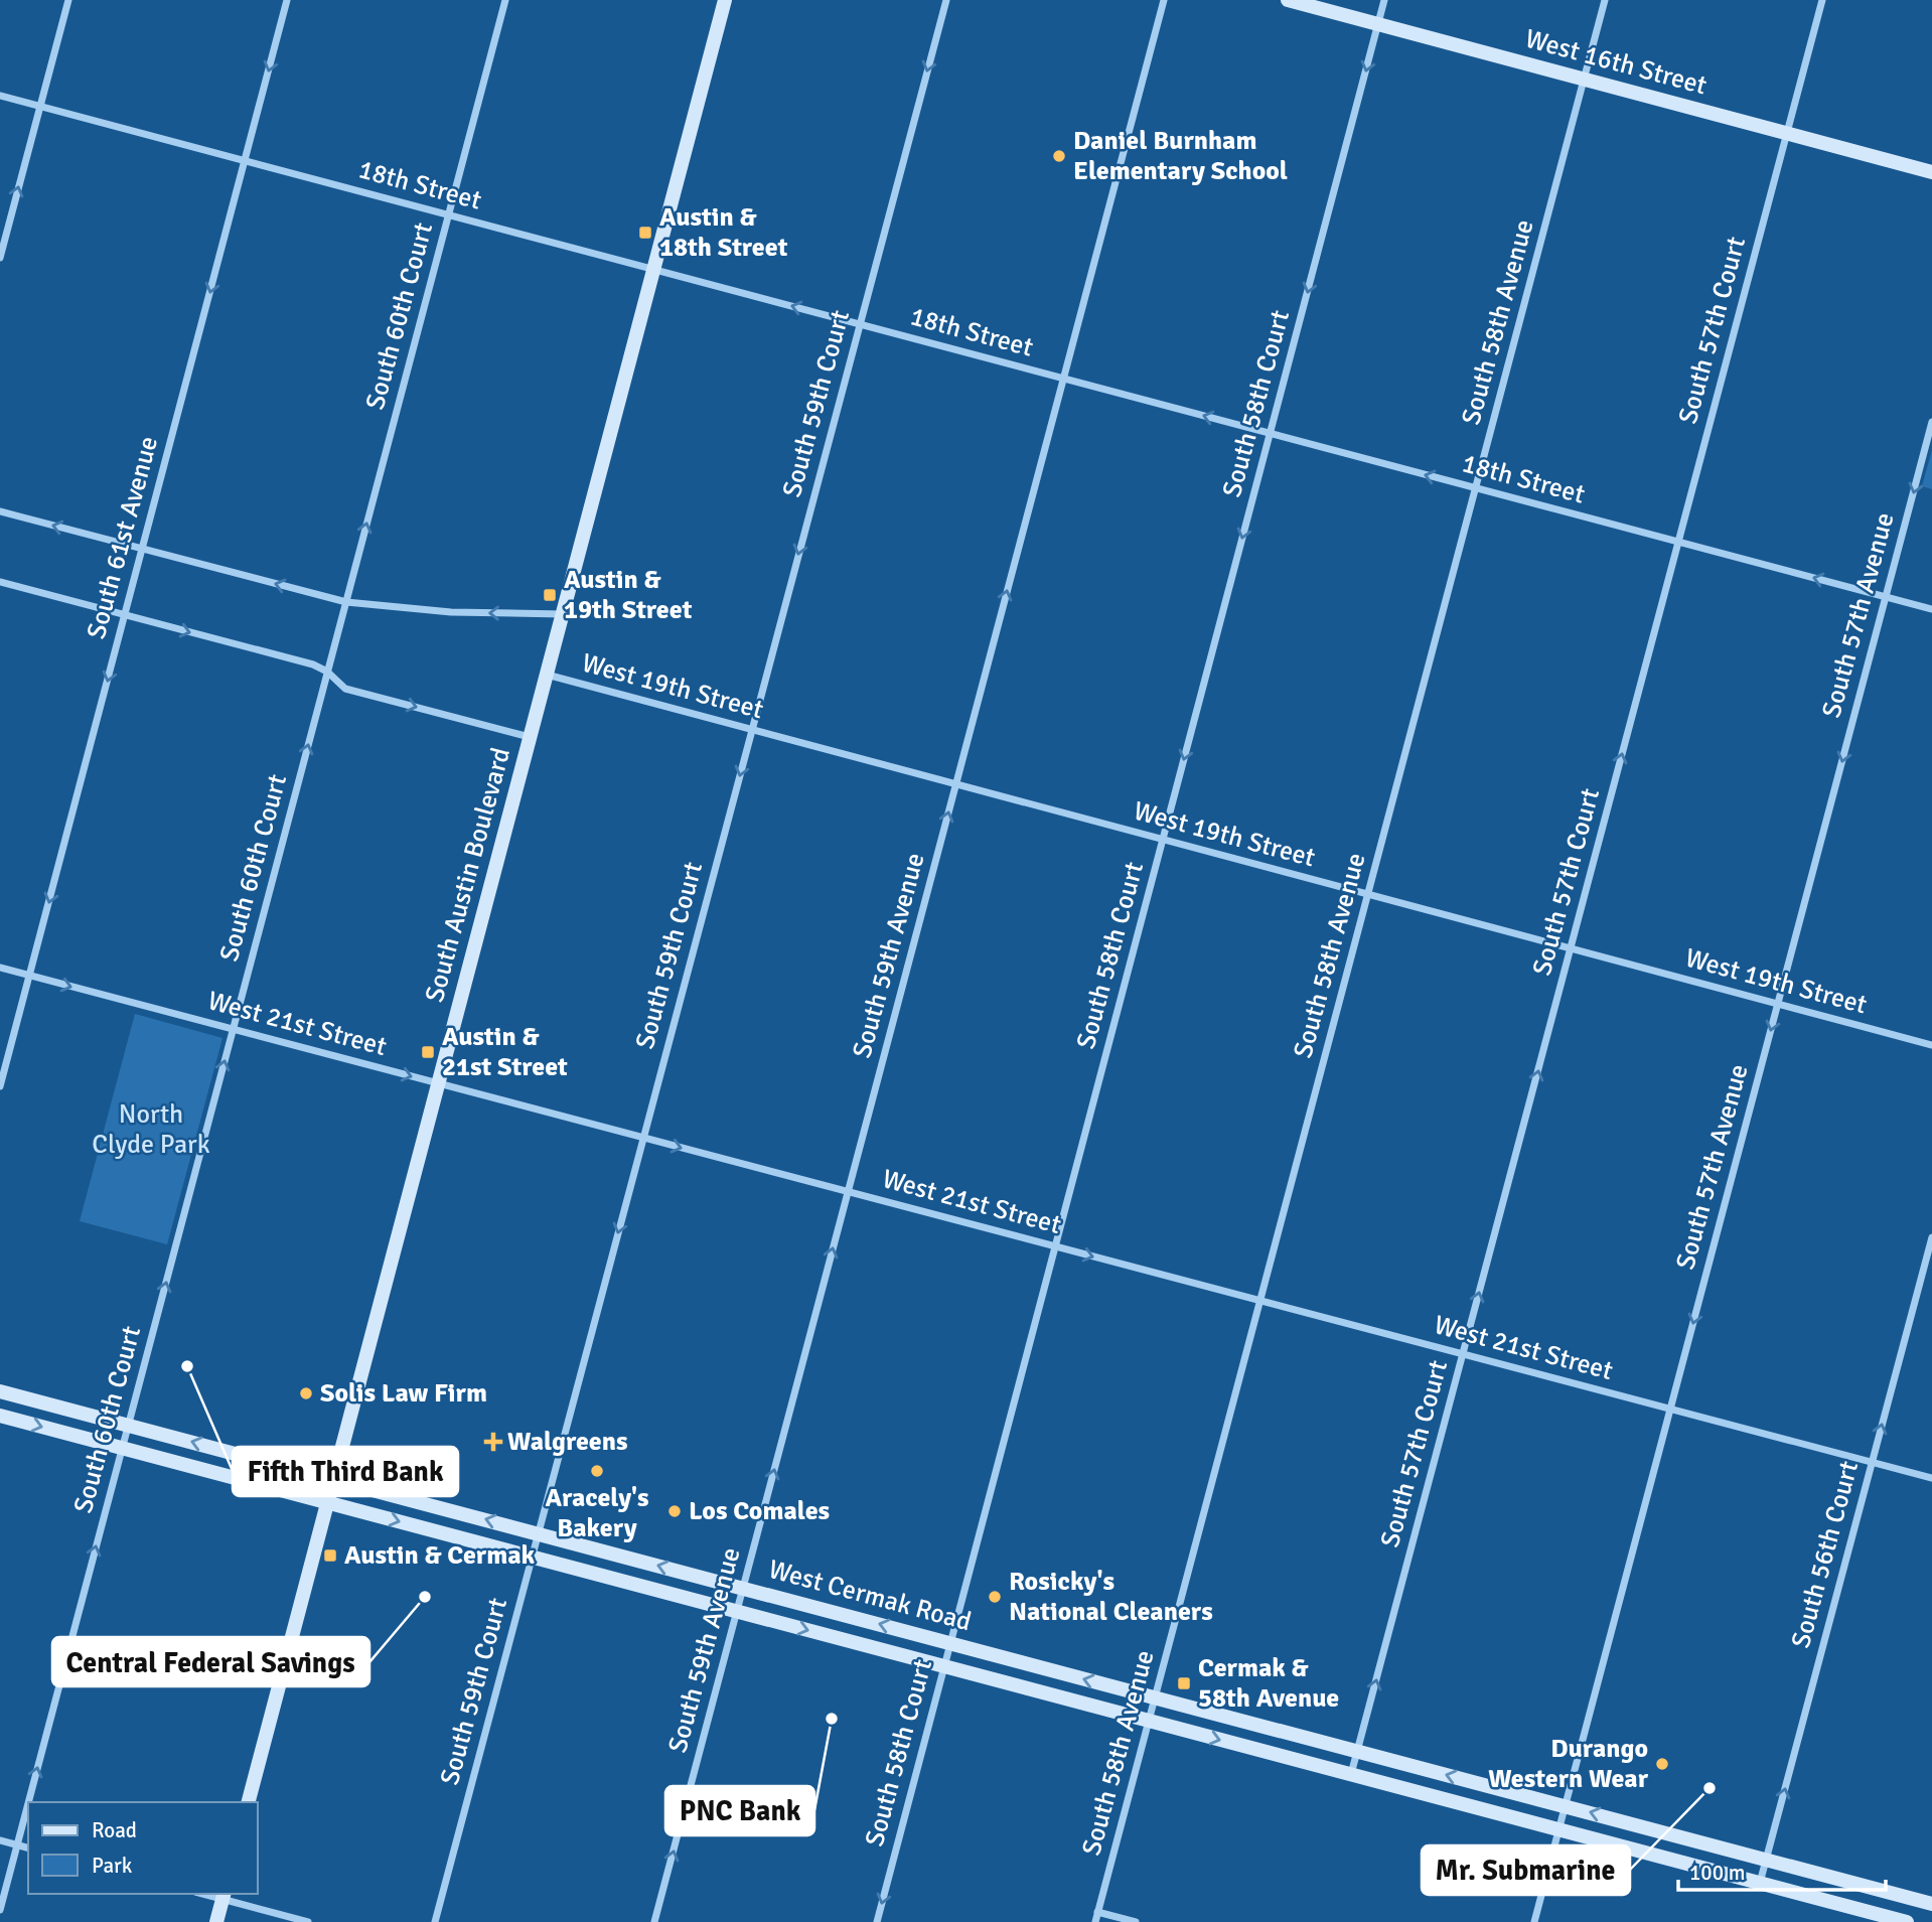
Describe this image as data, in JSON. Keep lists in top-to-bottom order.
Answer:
{
  "streets": {
    "main road": ["West 16th Street", "South Austin Boulevard", "West Cermak Road"],
    "street": [
      "18th Street",
      "South 60th Court",
      "South 58th Avenue",
      "South 57th Court",
      "South 59th Court",
      "South 58th Court",
      "South 61st Avenue",
      "South 57th Avenue",
      "West 19th Street",
      "South 59th Avenue",
      "West 21st Street",
      "South 56th Court"
    ]
  },
  "crossings": [
    ["West 16th Street", "South 58th Avenue"],
    ["West 16th Street", "South 57th Court"],
    ["West 16th Street", "South 58th Court"],
    ["18th Street", "South 60th Court"],
    ["18th Street", "South 58th Avenue"],
    ["18th Street", "South 57th Court"],
    ["18th Street", "South 59th Court"],
    ["18th Street", "South 58th Court"],
    ["18th Street", "South 61st Avenue"],
    ["18th Street", "South 57th Avenue"],
    ["18th Street", "South Austin Boulevard"],
    ["18th Street", "South 59th Avenue"],
    ["South 60th Court", "West 21st Street"],
    ["South 60th Court", "West Cermak Road"],
    ["South 58th Avenue", "West 19th Street"],
    ["South 58th Avenue", "West 21st Street"],
    ["South 58th Avenue", "West Cermak Road"],
    ["South 57th Court", "West 19th Street"],
    ["South 57th Court", "West 21st Street"],
    ["South 57th Court", "West Cermak Road"],
    ["South 59th Court", "West 19th Street"],
    ["South 59th Court", "West 21st Street"],
    ["South 59th Court", "West Cermak Road"],
    ["South 58th Court", "West 19th Street"],
    ["South 58th Court", "West 21st Street"],
    ["South 58th Court", "West Cermak Road"],
    ["South 61st Avenue", "West 21st Street"],
    ["South 57th Avenue", "West 19th Street"],
    ["South 57th Avenue", "West 21st Street"],
    ["South 57th Avenue", "West Cermak Road"],
    ["West 19th Street", "South Austin Boulevard"],
    ["West 19th Street", "South 59th Avenue"],
    ["South Austin Boulevard", "West 21st Street"],
    ["South Austin Boulevard", "West Cermak Road"],
    ["South 59th Avenue", "West 21st Street"],
    ["South 59th Avenue", "West Cermak Road"],
    ["West 21st Street", "South 56th Court"],
    ["South 56th Court", "West Cermak Road"]
  ],
  "one_way": [
    "18th Street",
    "South 60th Court",
    "South 57th Court",
    "South 59th Court",
    "South 58th Court",
    "South 61st Avenue",
    "South 57th Avenue",
    "South 59th Avenue",
    "West 21st Street",
    "South 56th Court"
  ],
  "parks": ["North Clyde Park"],
  "places": {
    "other": [
      "Daniel Burnham Elementary School",
      "Fifth Third Bank",
      "Solis Law Firm",
      "Aracely's Bakery",
      "Los Comales",
      "Central Federal Savings",
      "Rosicky's National Cleaners",
      "PNC Bank",
      "Durango Western Wear",
      "Mr. Submarine"
    ],
    "transit": [
      "Austin & 18th Street",
      "Austin & 19th Street",
      "Austin & 21st Street",
      "Austin & Cermak",
      "Cermak & 58th Avenue"
    ],
    "health": ["Walgreens"]
  },
  "legend": ["Road", "Park"],
  "scale_bar": "100 m"
}
